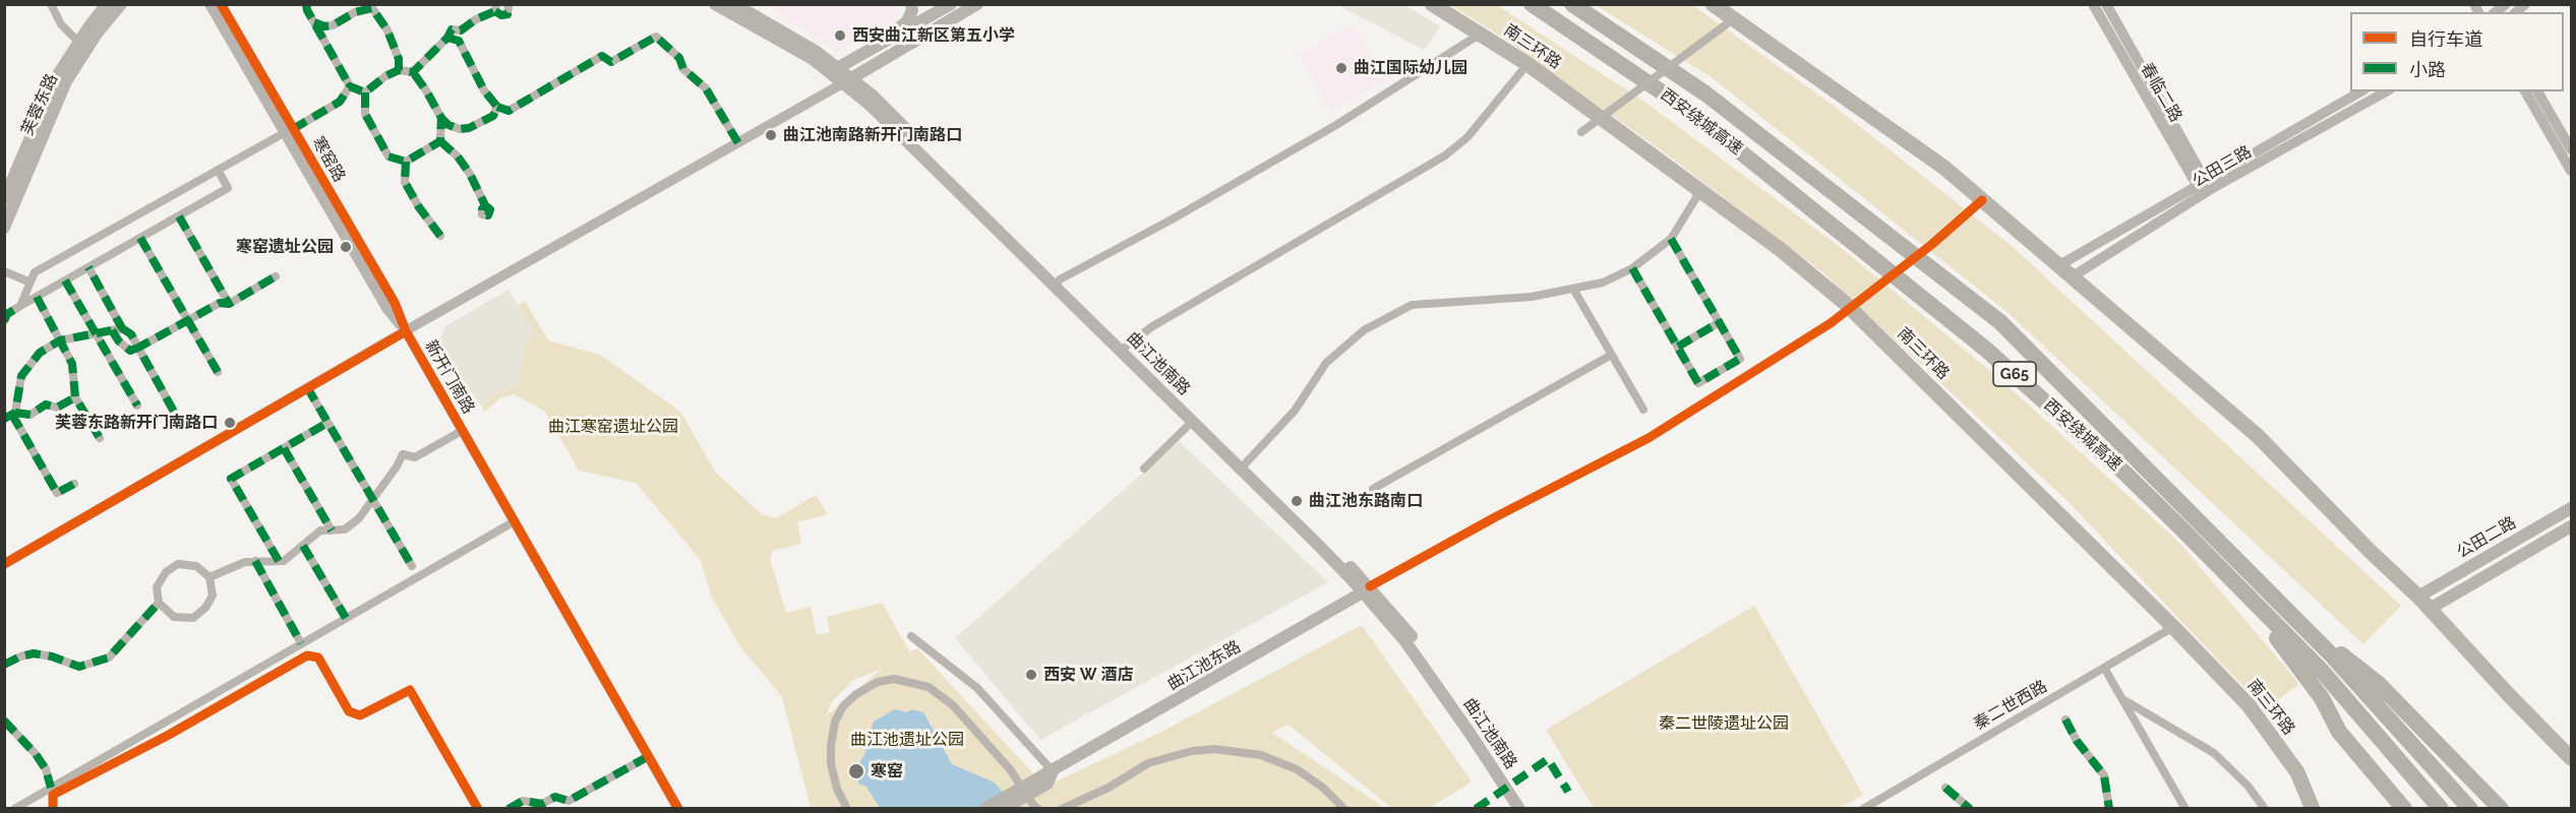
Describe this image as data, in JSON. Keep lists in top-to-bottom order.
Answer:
{
  "streets": {
    "highway": ["南三环路", "西安绕城高速", "G65"],
    "main road": [
      "芙蓉东路",
      "曲江池南路",
      "公田二路",
      "曲江池东路"
    ],
    "street": [
      "春临二路",
      "寒窑路",
      "公田三路",
      "新开门南路",
      "秦二世西路"
    ]
  },
  "crossings": [
    ["南三环路", "秦二世西路"],
    ["春临二路", "公田三路"],
    ["寒窑路", "新开门南路"],
    ["曲江池南路", "新开门南路"],
    ["曲江池南路", "曲江池东路"]
  ],
  "parks": ["曲江寒窑遗址公园", "秦二世陵遗址公园", "曲江池遗址公园"],
  "places": [
    "西安曲江新区第五小学",
    "曲江国际幼儿园",
    "曲江池南路新开门南路口",
    "寒窑遗址公园",
    "芙蓉东路新开门南路口",
    "曲江池东路南口",
    "西安 W 酒店",
    "寒窑"
  ],
  "legend": ["自行车道", "小路"]
}
